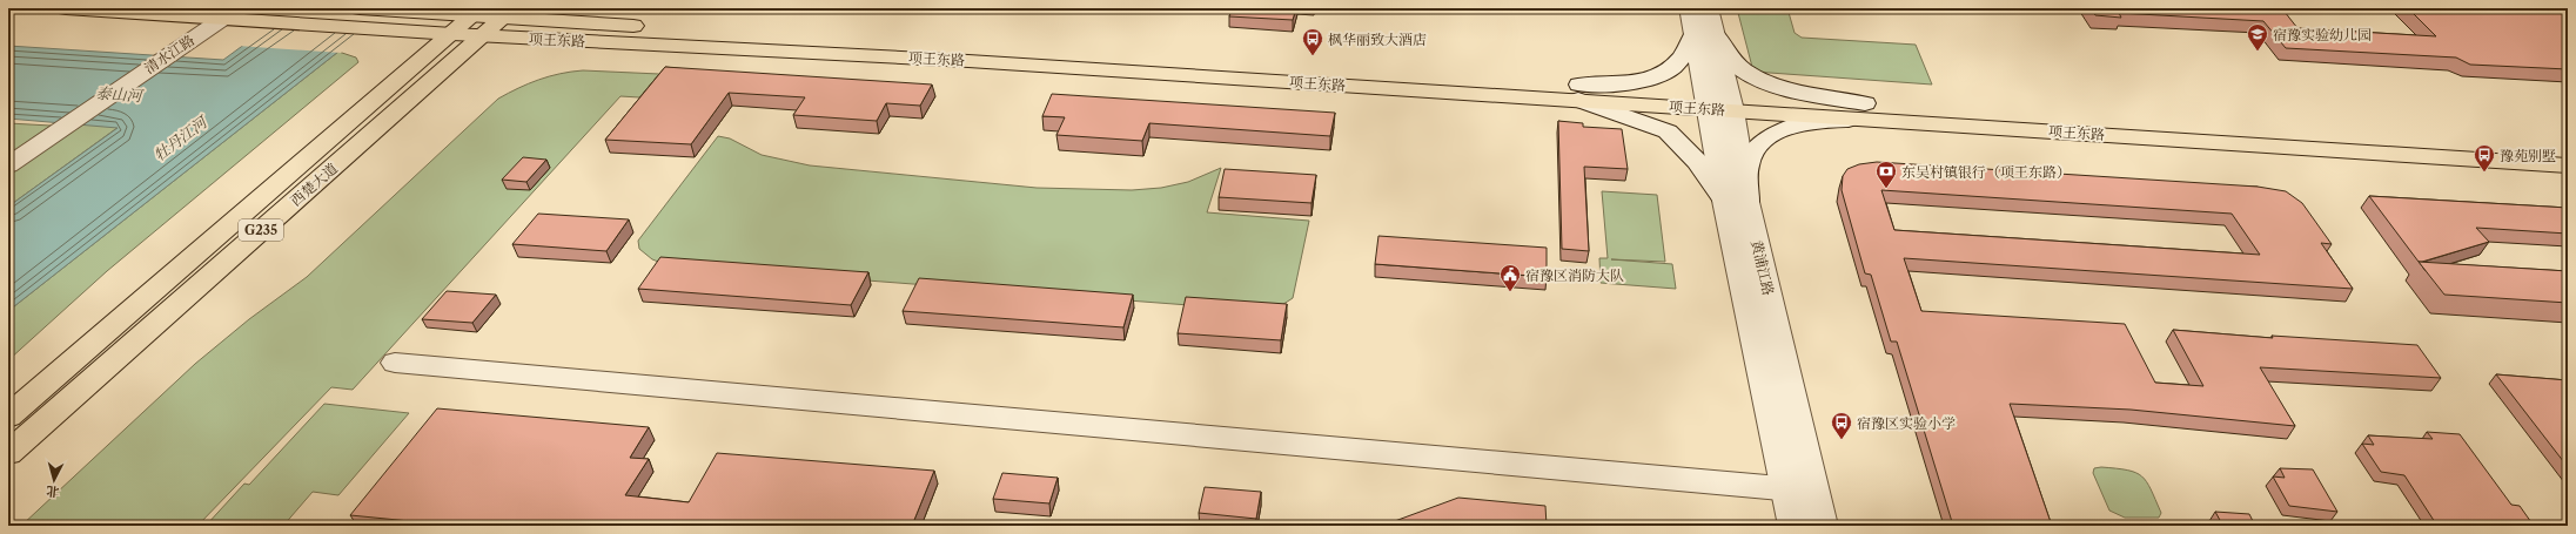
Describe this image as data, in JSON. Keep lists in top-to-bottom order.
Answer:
{
  "streets": {
    "main road": ["项王东路", "西楚大道", "G235"],
    "street": ["清水江路", "黄浦江路"]
  },
  "crossings": [
    ["项王东路", "西楚大道"],
    ["项王东路", "黄浦江路"]
  ],
  "water": ["泰山河", "牡丹江河"],
  "places": {
    "school or university": ["宿豫实验幼儿园"],
    "bus stop": ["枫华丽致大酒店", "豫苑别墅", "宿豫区实验小学"],
    "bank": ["东吴村镇银行（项王东路）"],
    "public building": ["宿豫区消防大队"]
  },
  "north": "bottom"
}
